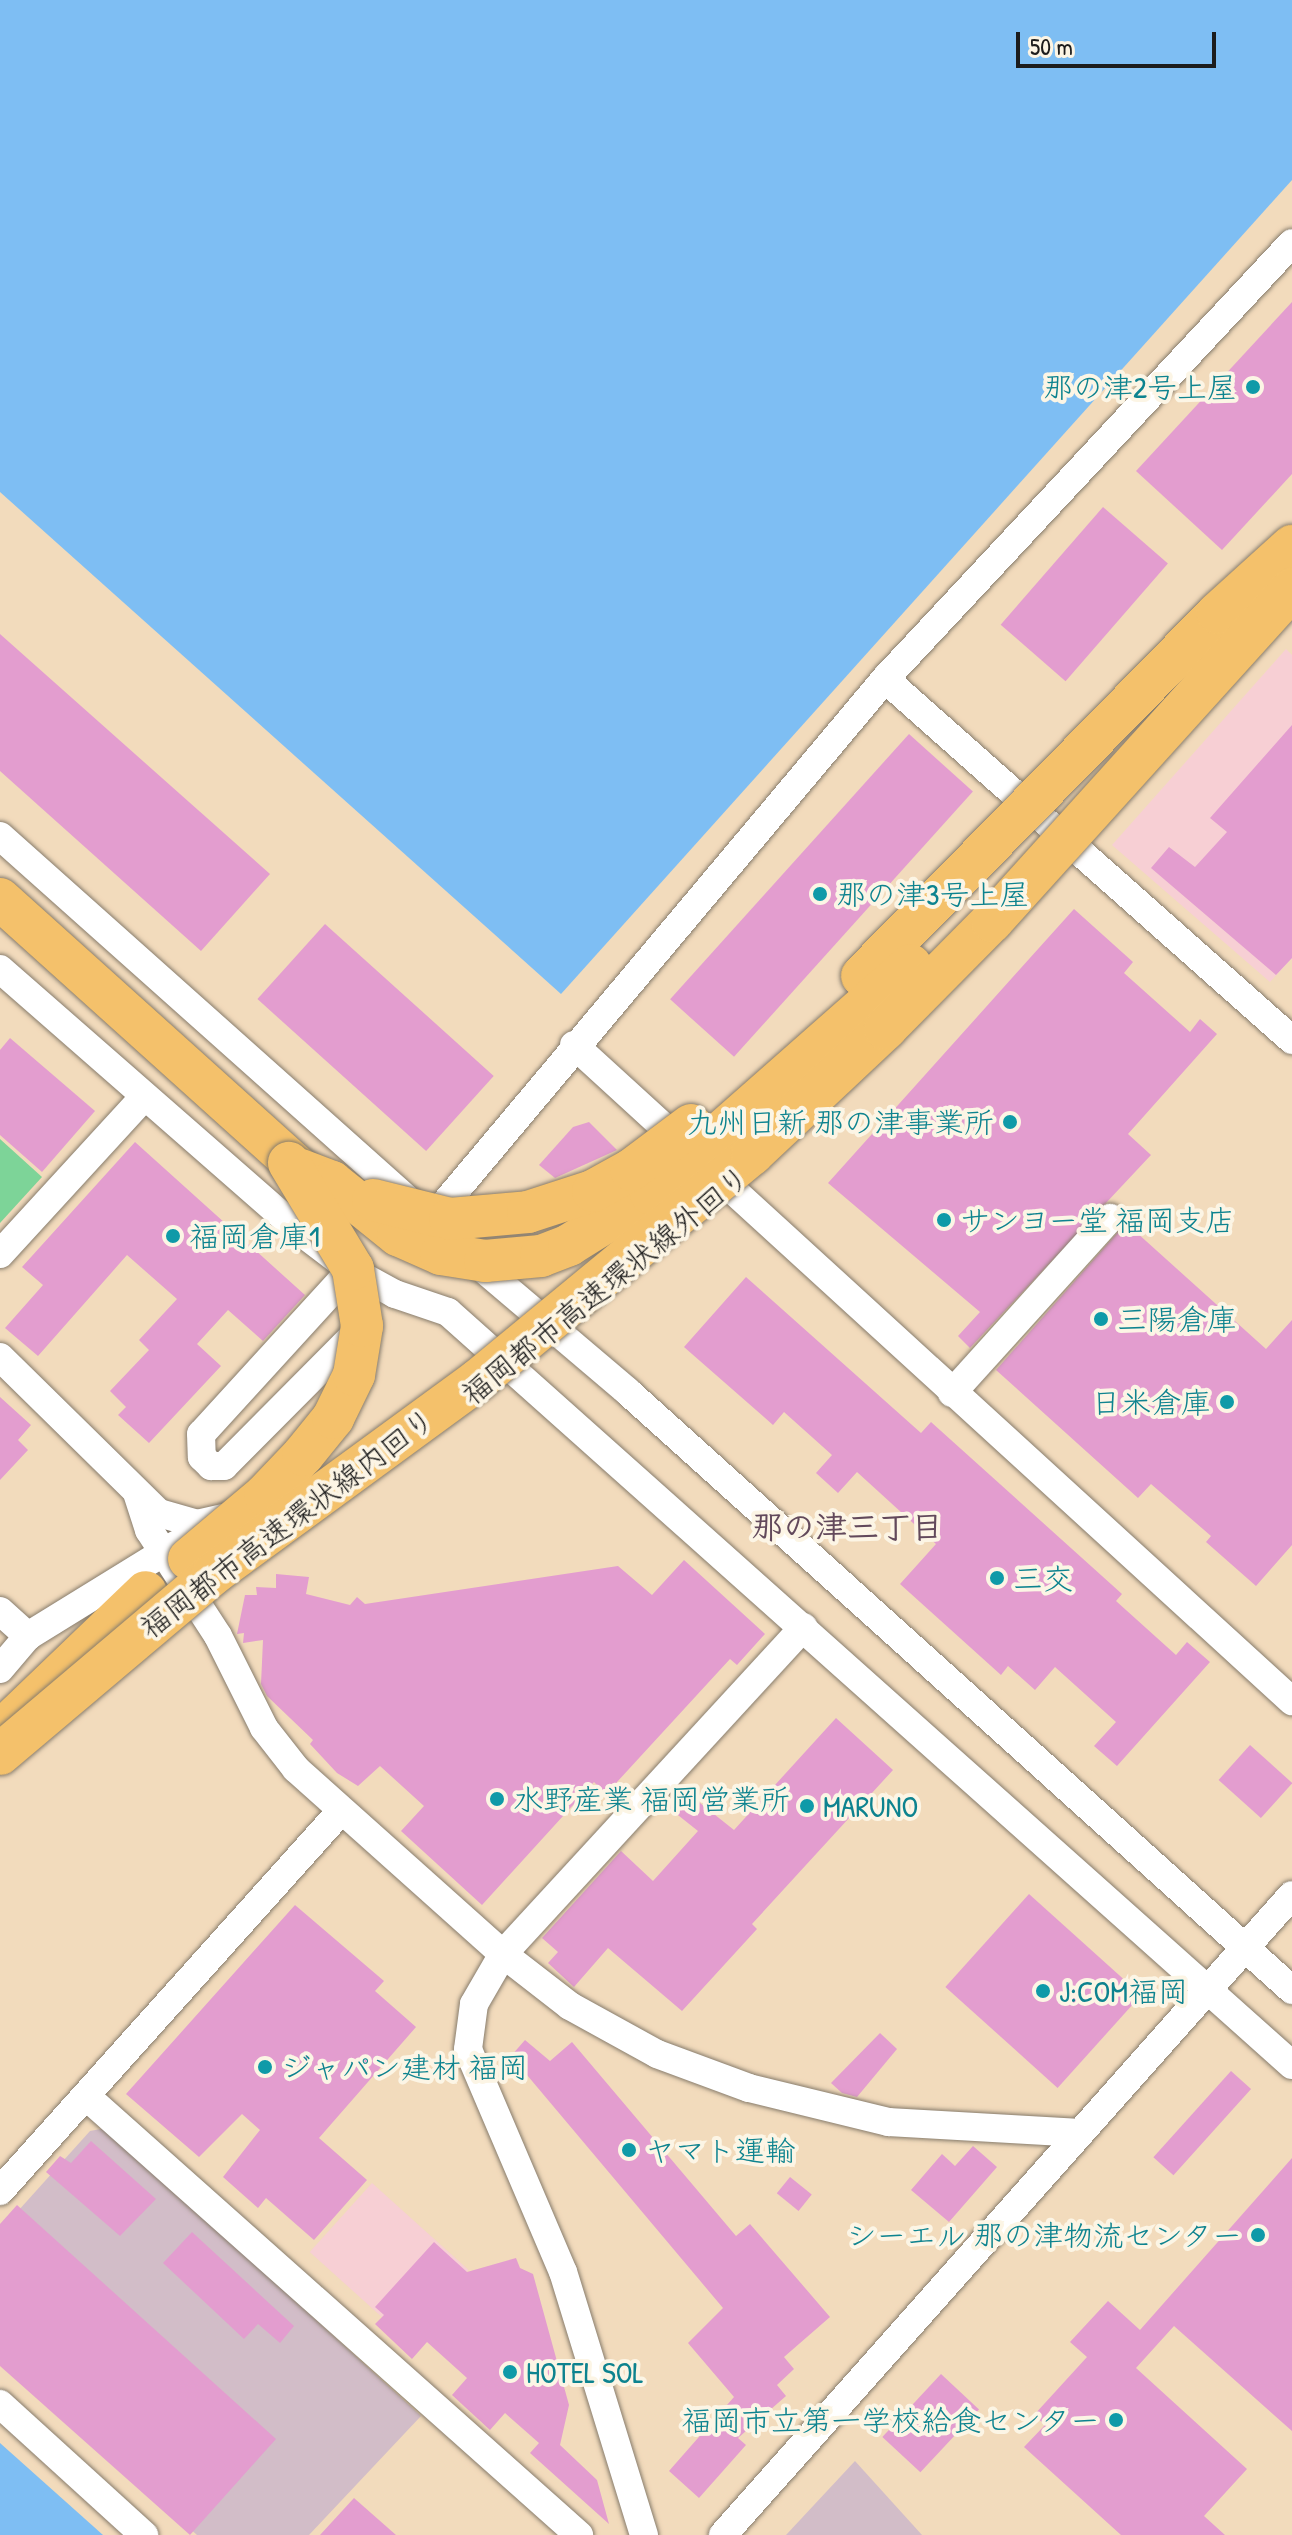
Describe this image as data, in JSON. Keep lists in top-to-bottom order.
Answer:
{
  "streets": {
    "highway": ["福岡都市高速環状線外回り", "福岡都市高速環状線内回り"]
  },
  "districts": ["那の津三丁目"],
  "places": [
    "那の津2号上屋",
    "那の津3号上屋",
    "九州日新 那の津事業所",
    "サンヨー堂 福岡支店",
    "福岡倉庫1",
    "三陽倉庫",
    "日米倉庫",
    "三交",
    "水野産業 福岡営業所",
    "MARUNO",
    "J:COM福岡",
    "ジャパン建材 福岡",
    "ヤマト運輸",
    "シーエル 那の津物流センター",
    "HOTEL SOL",
    "福岡市立第一学校給食センター"
  ],
  "scale_bar": "50 m"
}
